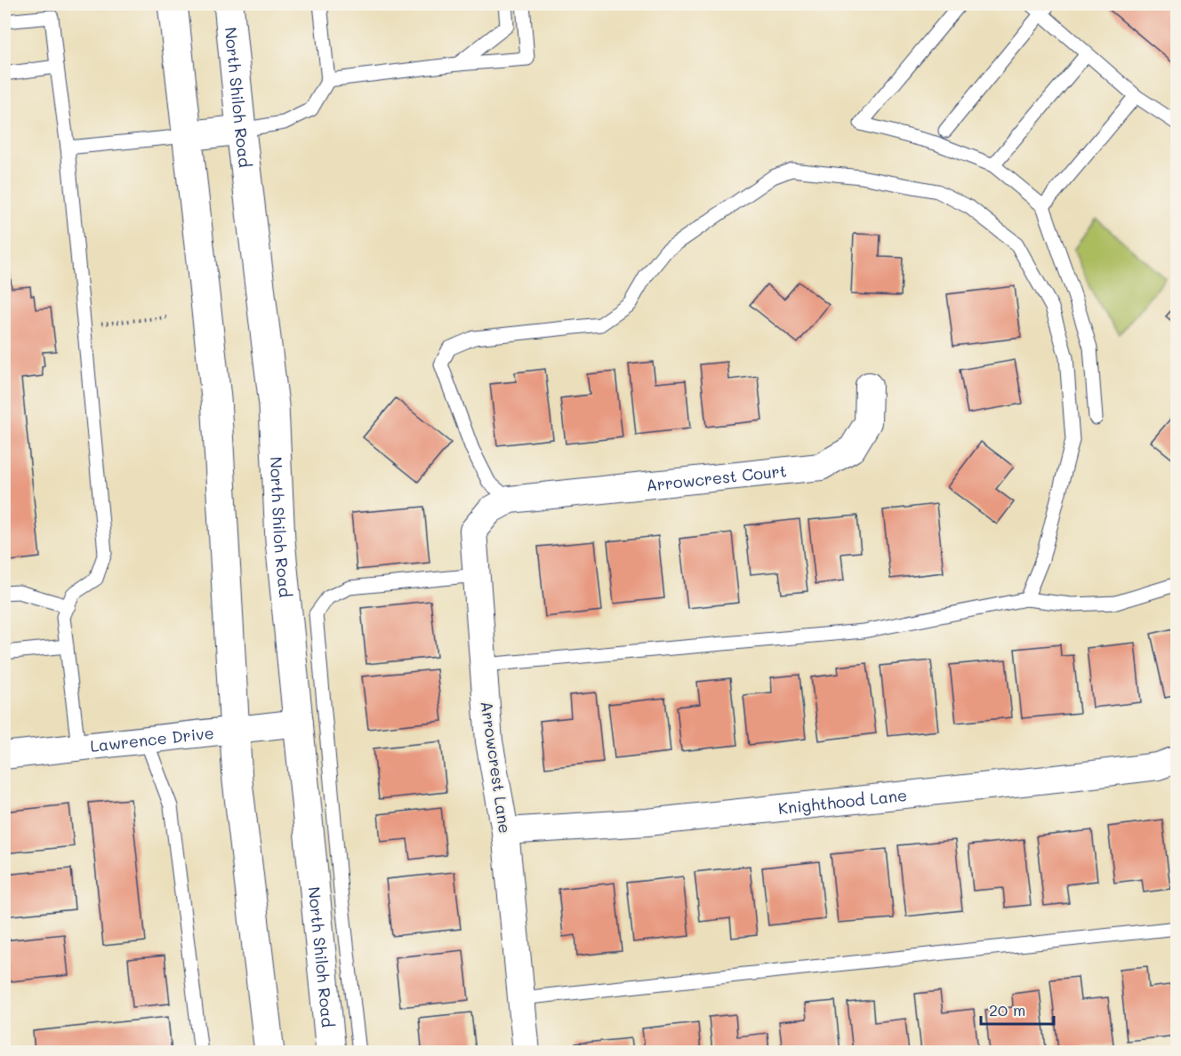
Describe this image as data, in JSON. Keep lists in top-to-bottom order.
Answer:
{
  "streets": {
    "main road": ["North Shiloh Road"],
    "street": [
      "Arrowcrest Court",
      "Lawrence Drive",
      "Arrowcrest Lane",
      "Knighthood Lane"
    ]
  },
  "crossings": [
    ["North Shiloh Road", "Lawrence Drive"],
    ["Arrowcrest Court", "Arrowcrest Lane"],
    ["Arrowcrest Lane", "Knighthood Lane"]
  ],
  "scale_bar": "20 m"
}
